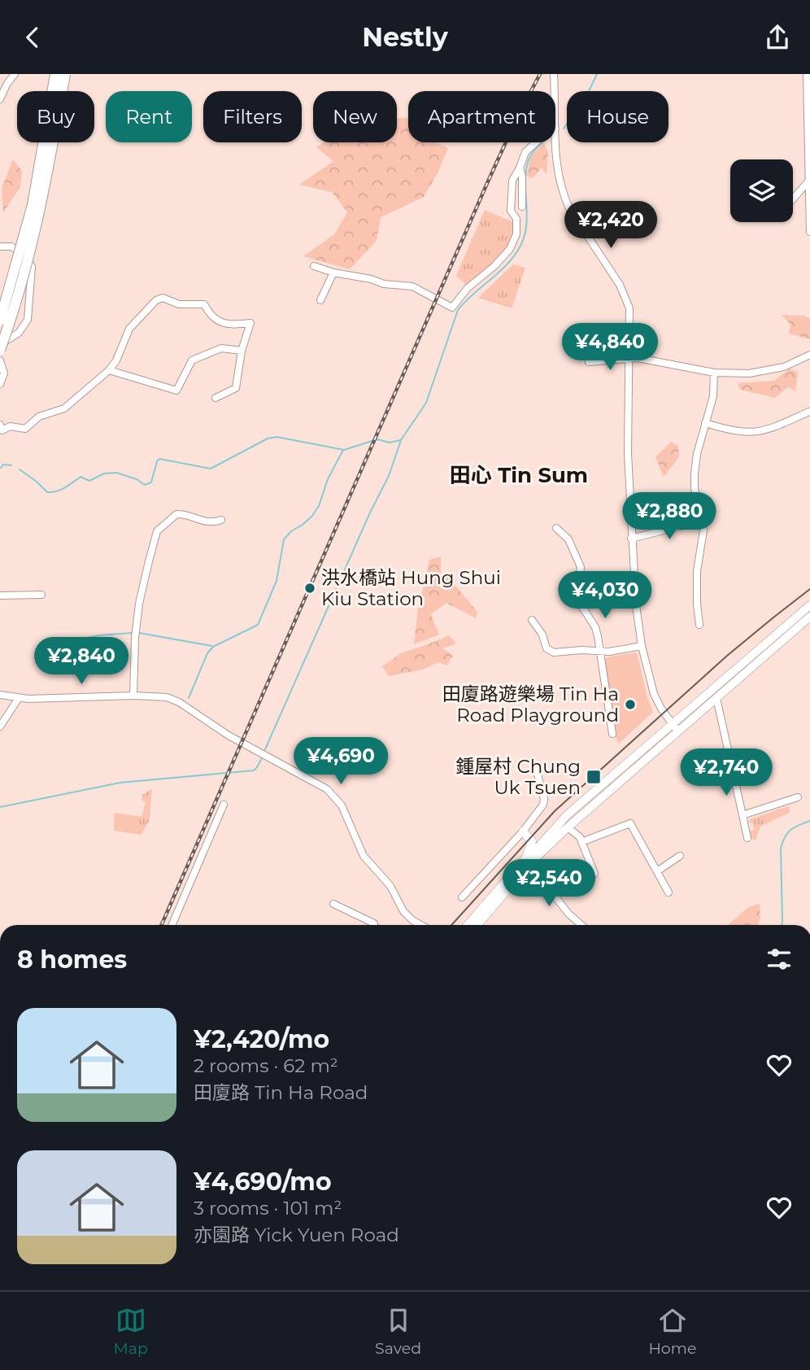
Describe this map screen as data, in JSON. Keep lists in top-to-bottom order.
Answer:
{
  "districts": ["田心 Tin Sum"],
  "places": {
    "other": ["洪水橋站 Hung Shui Kiu Station", "田廈路遊樂場 Tin Ha Road Playground"],
    "transit": ["鍾屋村 Chung Uk Tsuen"]
  },
  "page": {
    "header": "Nestly",
    "chip": [
      "Buy",
      "Rent",
      "Filters",
      "New",
      "Apartment",
      "House"
    ],
    "price": [
      "¥2,420",
      "¥4,840",
      "¥2,880",
      "¥4,030",
      "¥2,840",
      "¥4,690",
      "¥2,740",
      "¥2,540"
    ],
    "heading": "8 homes",
    "list": [
      {
        "name": "¥2,420/mo",
        "note": "2 rooms · 62 m² · 田廈路 Tin Ha Road"
      },
      {
        "name": "¥4,690/mo",
        "note": "3 rooms · 101 m² · 亦園路 Yick Yuen Road"
      }
    ],
    "tabs": ["Map", "Saved", "Home"]
  }
}
